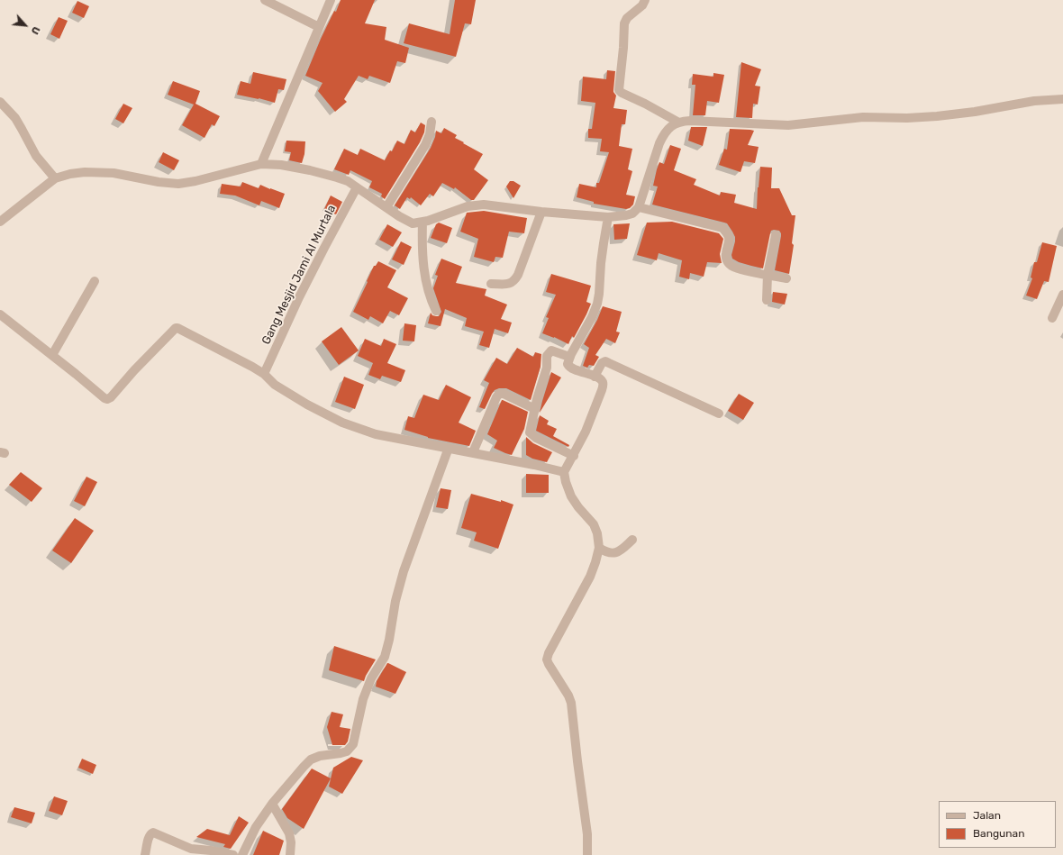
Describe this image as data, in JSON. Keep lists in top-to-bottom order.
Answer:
{
  "streets": {
    "street": ["Gang Mesjid Jami Al Murtala"]
  },
  "legend": ["Jalan", "Bangunan"],
  "north": "bottom right"
}
